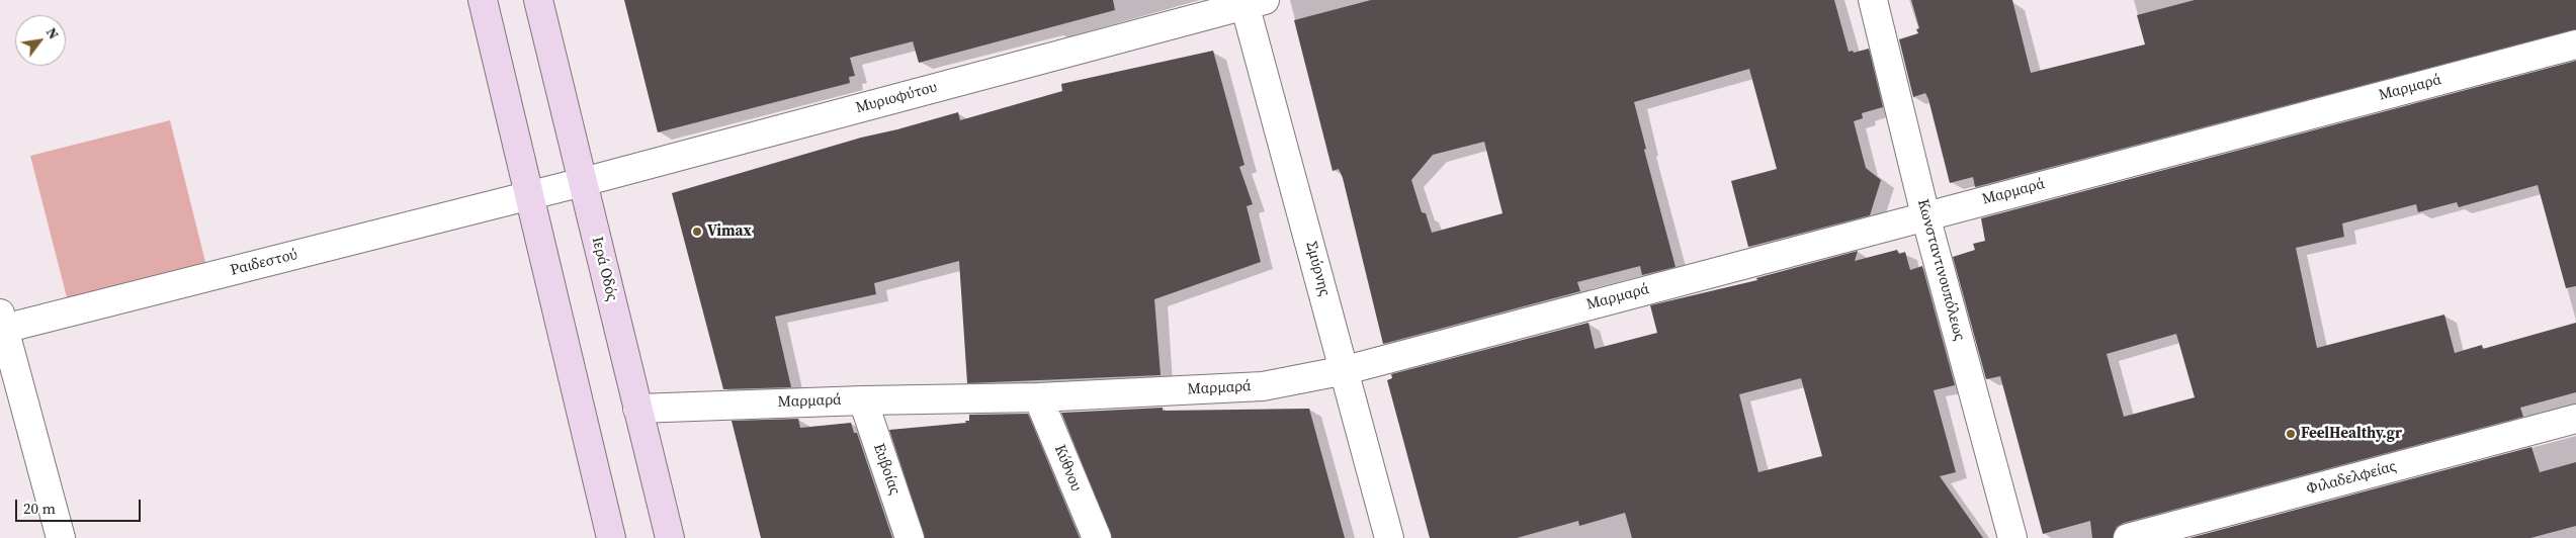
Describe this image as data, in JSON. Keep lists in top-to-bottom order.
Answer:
{
  "streets": {
    "main road": ["Ιερά Οδός"],
    "street": [
      "Μαρμαρά",
      "Μυριοφύτου",
      "Ραιδεστού",
      "Σμύρνης",
      "Κωνσταντινουπόλεως",
      "Κύθνου",
      "Ευβοίας",
      "Φιλαδελφείας"
    ]
  },
  "crossings": [
    ["Μαρμαρά", "Ιερά Οδός"],
    ["Μαρμαρά", "Σμύρνης"],
    ["Μαρμαρά", "Κωνσταντινουπόλεως"],
    ["Μαρμαρά", "Κύθνου"],
    ["Μαρμαρά", "Ευβοίας"],
    ["Μυριοφύτου", "Ραιδεστού"],
    ["Μυριοφύτου", "Ιερά Οδός"],
    ["Μυριοφύτου", "Σμύρνης"]
  ],
  "places": ["Vimax", "FeelHealthy.gr"],
  "scale_bar": "20 m",
  "north": "top right"
}
